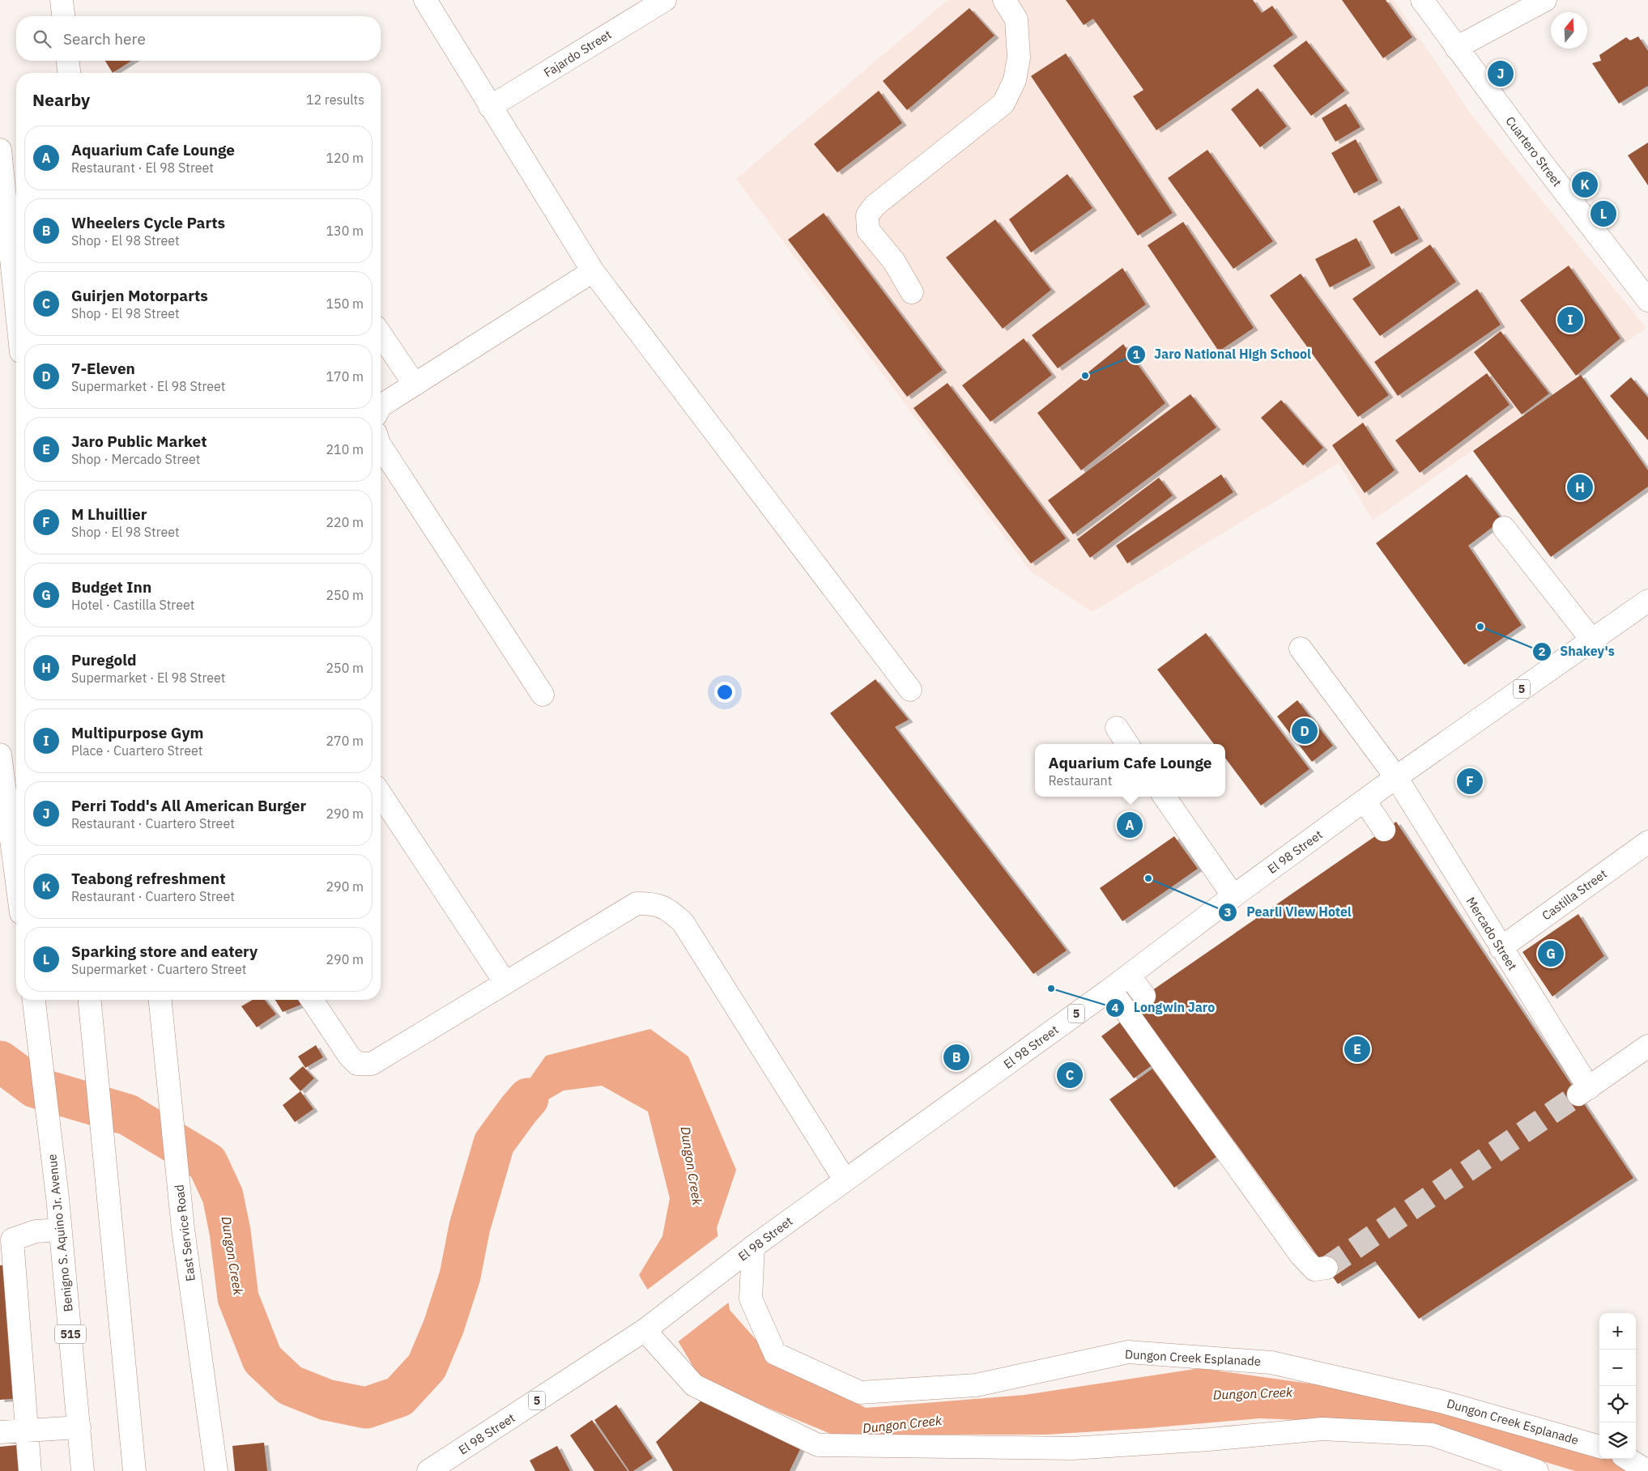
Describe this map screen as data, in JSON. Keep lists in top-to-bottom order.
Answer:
{
  "streets": {
    "main road": [
      "Fajardo Street",
      "Cuartero Street",
      "5",
      "El 98 Street",
      "Castilla Street",
      "Mercado Street",
      "Benigno S. Aquino Jr. Avenue",
      "East Service Road",
      "515",
      "Dungon Creek Esplanade"
    ]
  },
  "crossings": [
    ["El 98 Street", "Mercado Street"],
    ["El 98 Street", "Dungon Creek Esplanade"],
    ["Castilla Street", "Mercado Street"]
  ],
  "water": ["Dungon Creek"],
  "places": [
    "Jaro National High School",
    "Shakey's",
    "Pearli View Hotel",
    "Longwin Jaro"
  ],
  "north": "top",
  "page": {
    "search": "Search here",
    "pins": [
      "J",
      "K",
      "L",
      "I",
      "H",
      "D",
      "F",
      "A",
      "G",
      "E",
      "B",
      "C"
    ],
    "heading": ["Nearby", "12 results"],
    "list": [
      {
        "mark": "A",
        "name": "Aquarium Cafe Lounge",
        "note": "Restaurant · El 98 Street",
        "value": "120 m"
      },
      {
        "mark": "B",
        "name": "Wheelers Cycle Parts",
        "note": "Shop · El 98 Street",
        "value": "130 m"
      },
      {
        "mark": "C",
        "name": "Guirjen Motorparts",
        "note": "Shop · El 98 Street",
        "value": "150 m"
      },
      {
        "mark": "D",
        "name": "7-Eleven",
        "note": "Supermarket · El 98 Street",
        "value": "170 m"
      },
      {
        "mark": "E",
        "name": "Jaro Public Market",
        "note": "Shop · Mercado Street",
        "value": "210 m"
      },
      {
        "mark": "F",
        "name": "M Lhuillier",
        "note": "Shop · El 98 Street",
        "value": "220 m"
      },
      {
        "mark": "G",
        "name": "Budget Inn",
        "note": "Hotel · Castilla Street",
        "value": "250 m"
      },
      {
        "mark": "H",
        "name": "Puregold",
        "note": "Supermarket · El 98 Street",
        "value": "250 m"
      },
      {
        "mark": "I",
        "name": "Multipurpose Gym",
        "note": "Place · Cuartero Street",
        "value": "270 m"
      },
      {
        "mark": "J",
        "name": "Perri Todd's All American Burger",
        "note": "Restaurant · Cuartero Street",
        "value": "290 m"
      },
      {
        "mark": "K",
        "name": "Teabong refreshment",
        "note": "Restaurant · Cuartero Street",
        "value": "290 m"
      },
      {
        "mark": "L",
        "name": "Sparking store and eatery",
        "note": "Supermarket · Cuartero Street",
        "value": "290 m"
      }
    ],
    "popup": ["Aquarium Cafe Lounge", "Restaurant"],
    "map_buttons": ["+", "−"]
  }
}
